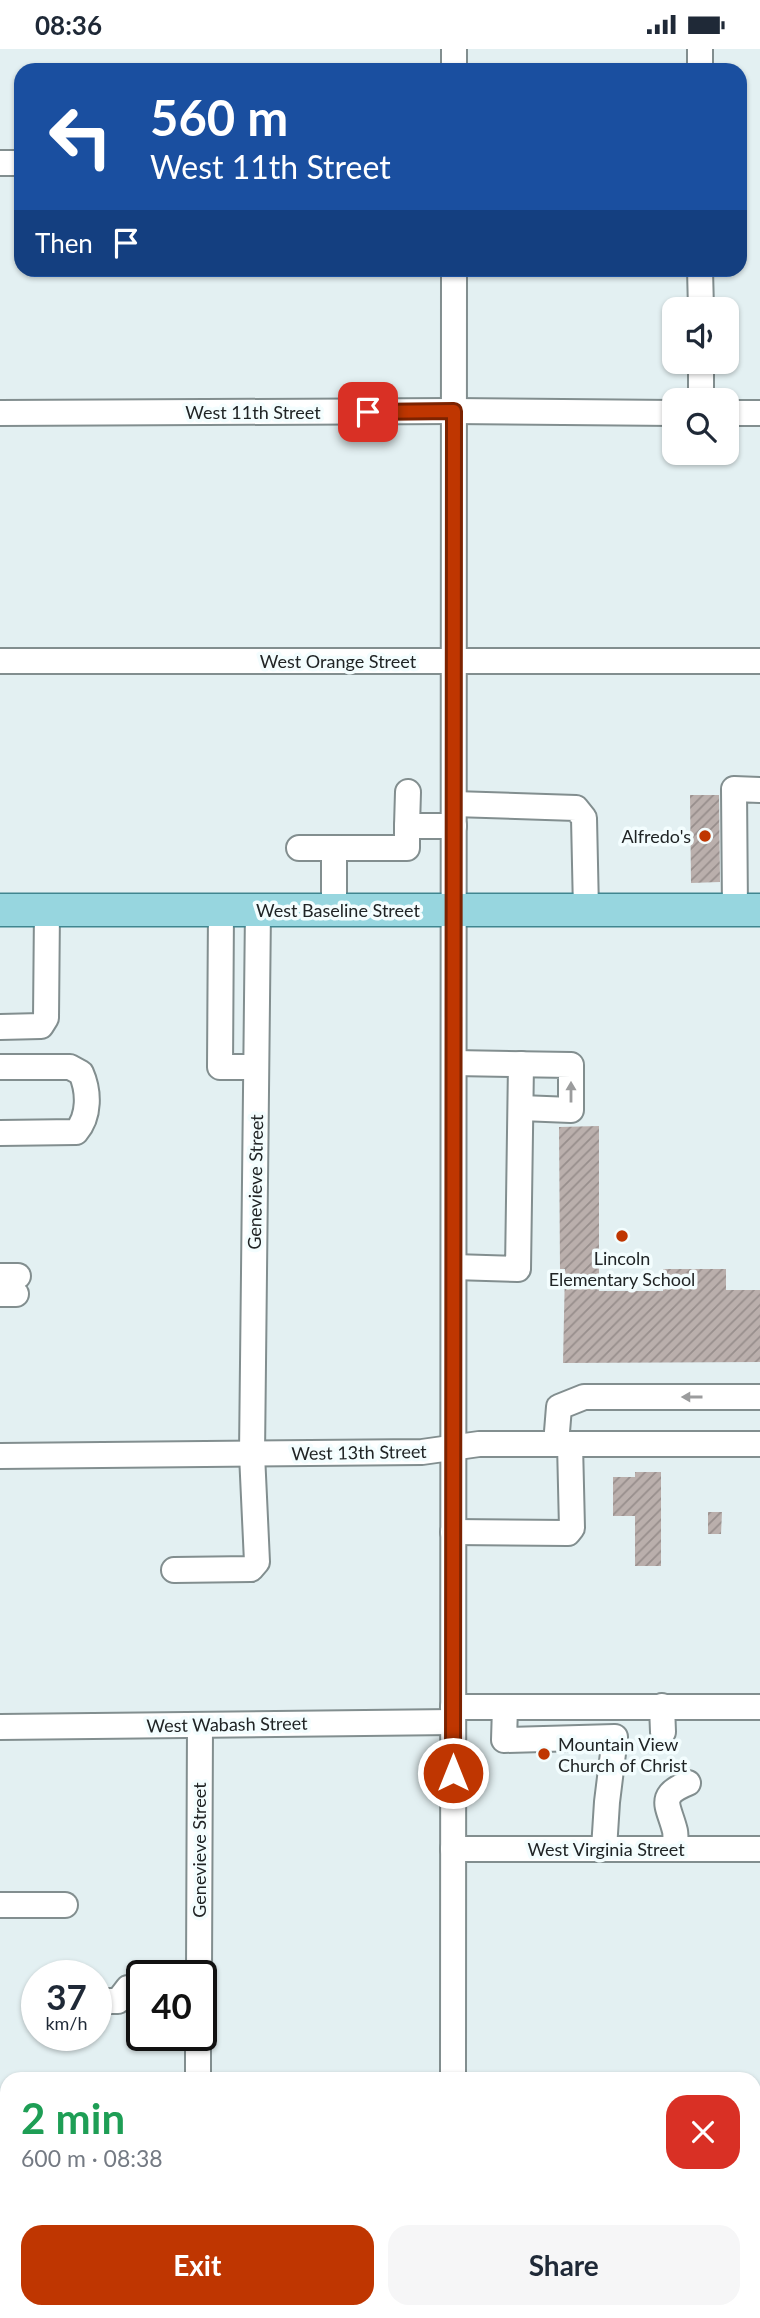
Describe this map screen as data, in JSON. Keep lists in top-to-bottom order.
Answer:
{
  "streets": {
    "main road": ["West Baseline Street"],
    "street": [
      "West 11th Street",
      "West Orange Street",
      "Genevieve Street",
      "West 13th Street",
      "West Wabash Street",
      "West Virginia Street"
    ]
  },
  "crossings": [
    ["West Baseline Street", "Genevieve Street"],
    ["Genevieve Street", "West 13th Street"],
    ["Genevieve Street", "West Wabash Street"]
  ],
  "places": ["Alfredo's", "Lincoln Elementary School", "Mountain View Church of Christ"],
  "page": {
    "status": "08:36",
    "turn": ["560 m", "West 11th Street"],
    "then": "Then",
    "speed": "37 km/h",
    "limit": "40",
    "heading": ["2 min", "600 m · 08:38"],
    "buttons": ["Exit", "Share"]
  }
}
